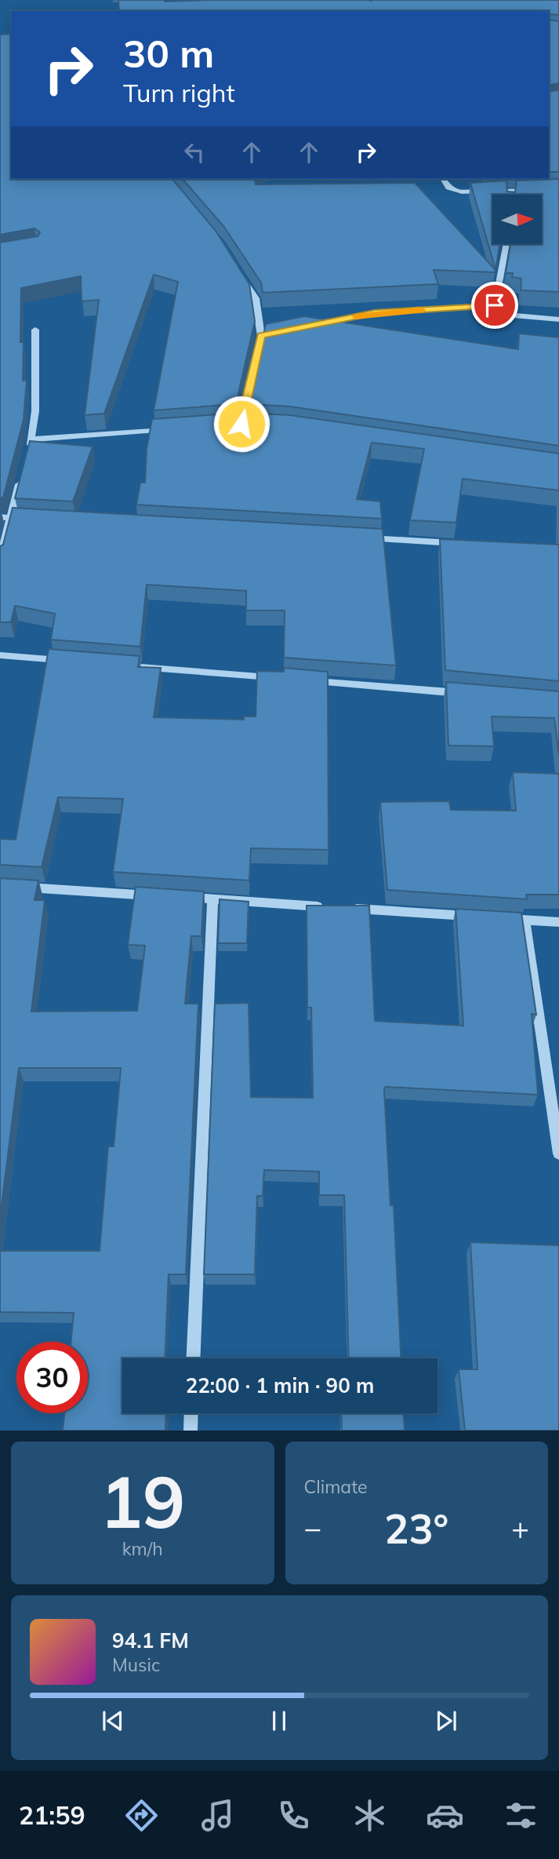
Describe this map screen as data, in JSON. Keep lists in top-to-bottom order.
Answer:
{
  "north": "right",
  "page": {
    "turn": ["30 m", "Turn right"],
    "limit": "30",
    "trip": "22:00 · 1 min · 90 m",
    "tile": [
      ["19", "km/h"],
      "Climate"
    ],
    "heat": ["−", "23°", "+"],
    "song": ["94.1 FM", "Music"],
    "tabs": "21:59"
  }
}
